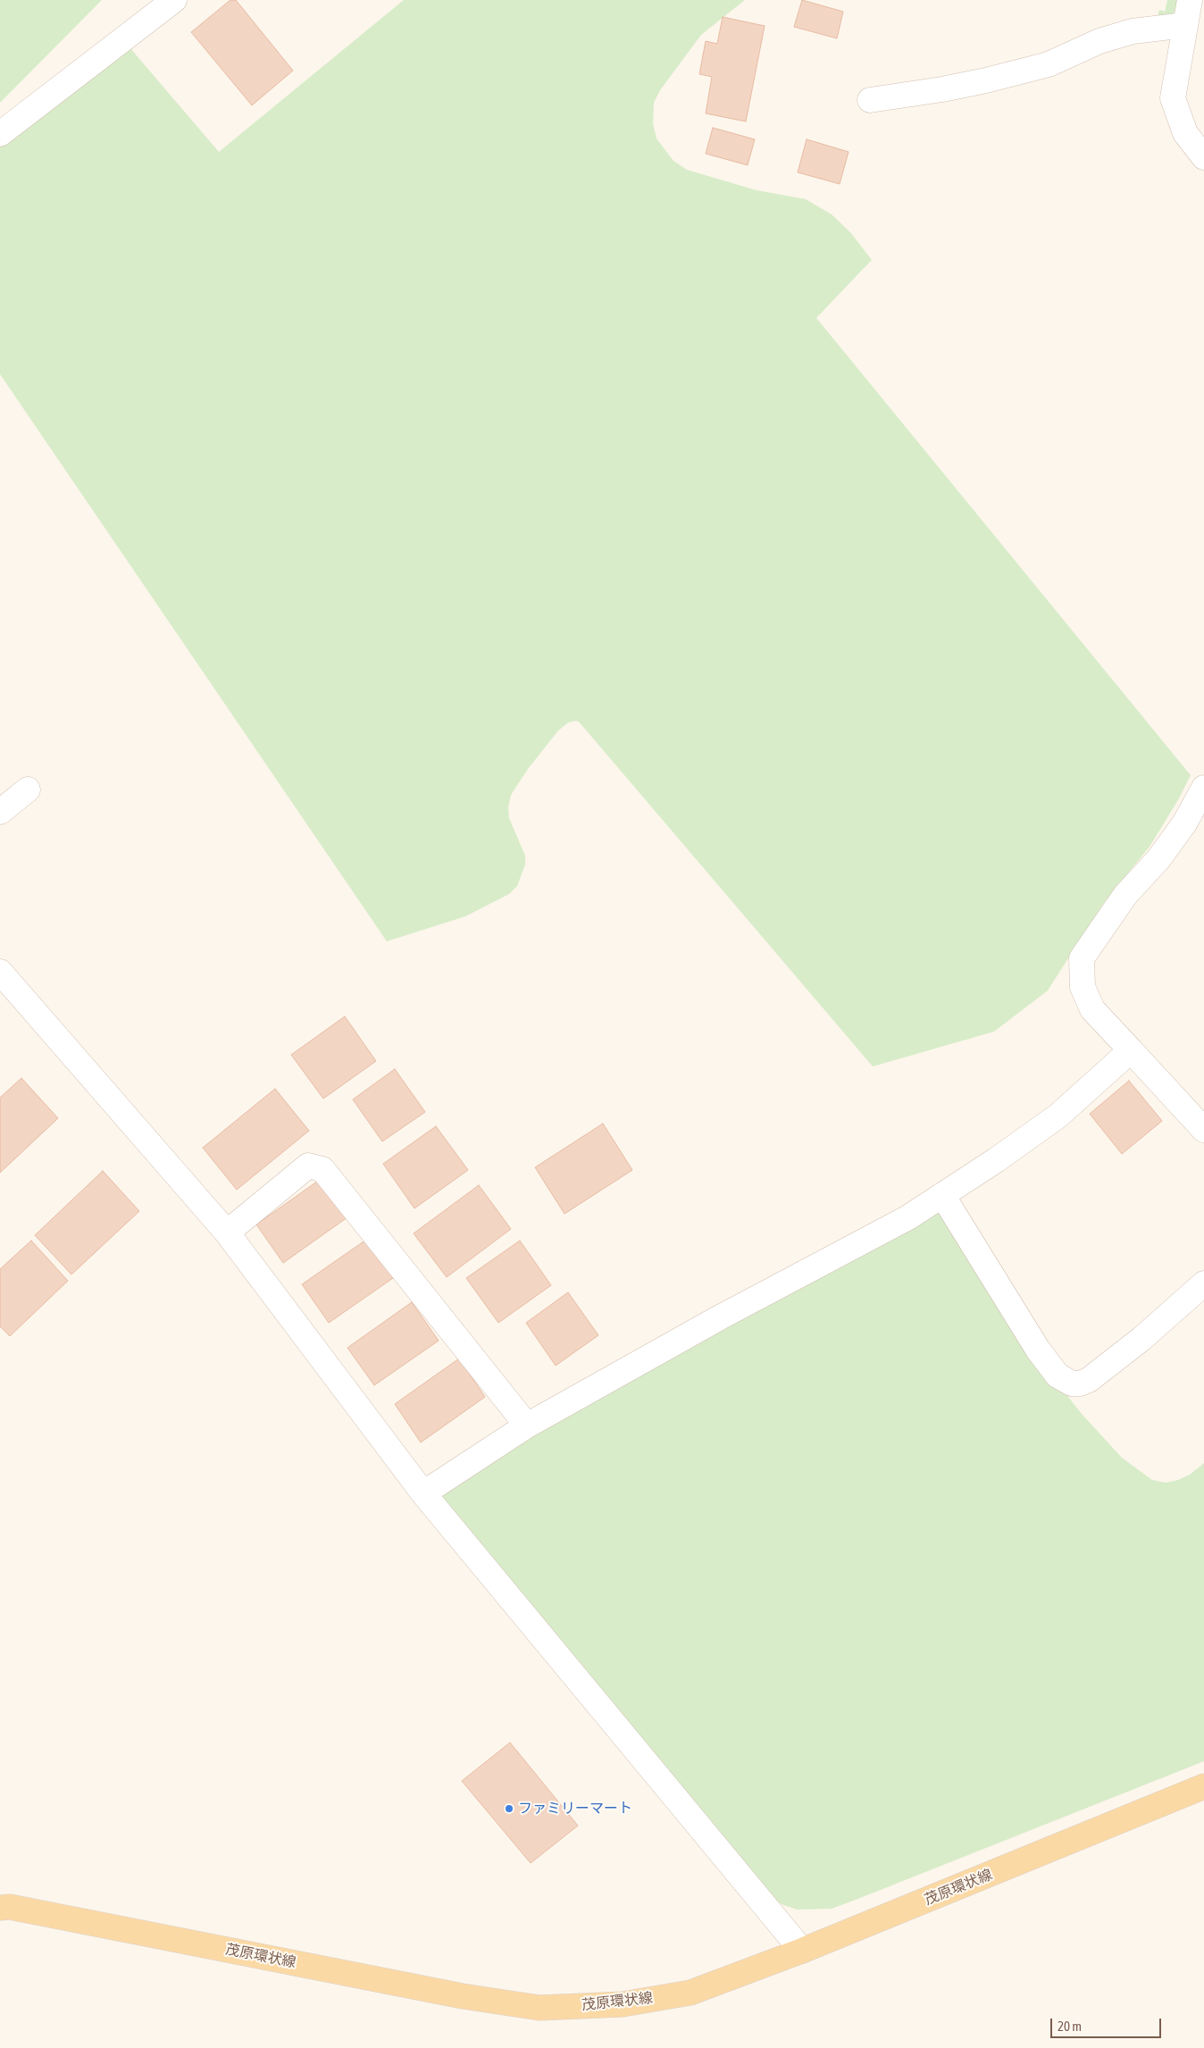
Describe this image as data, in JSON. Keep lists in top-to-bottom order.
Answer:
{
  "streets": {
    "main road": ["茂原環状線"]
  },
  "places": ["ファミリーマート"],
  "scale_bar": "20 m"
}
